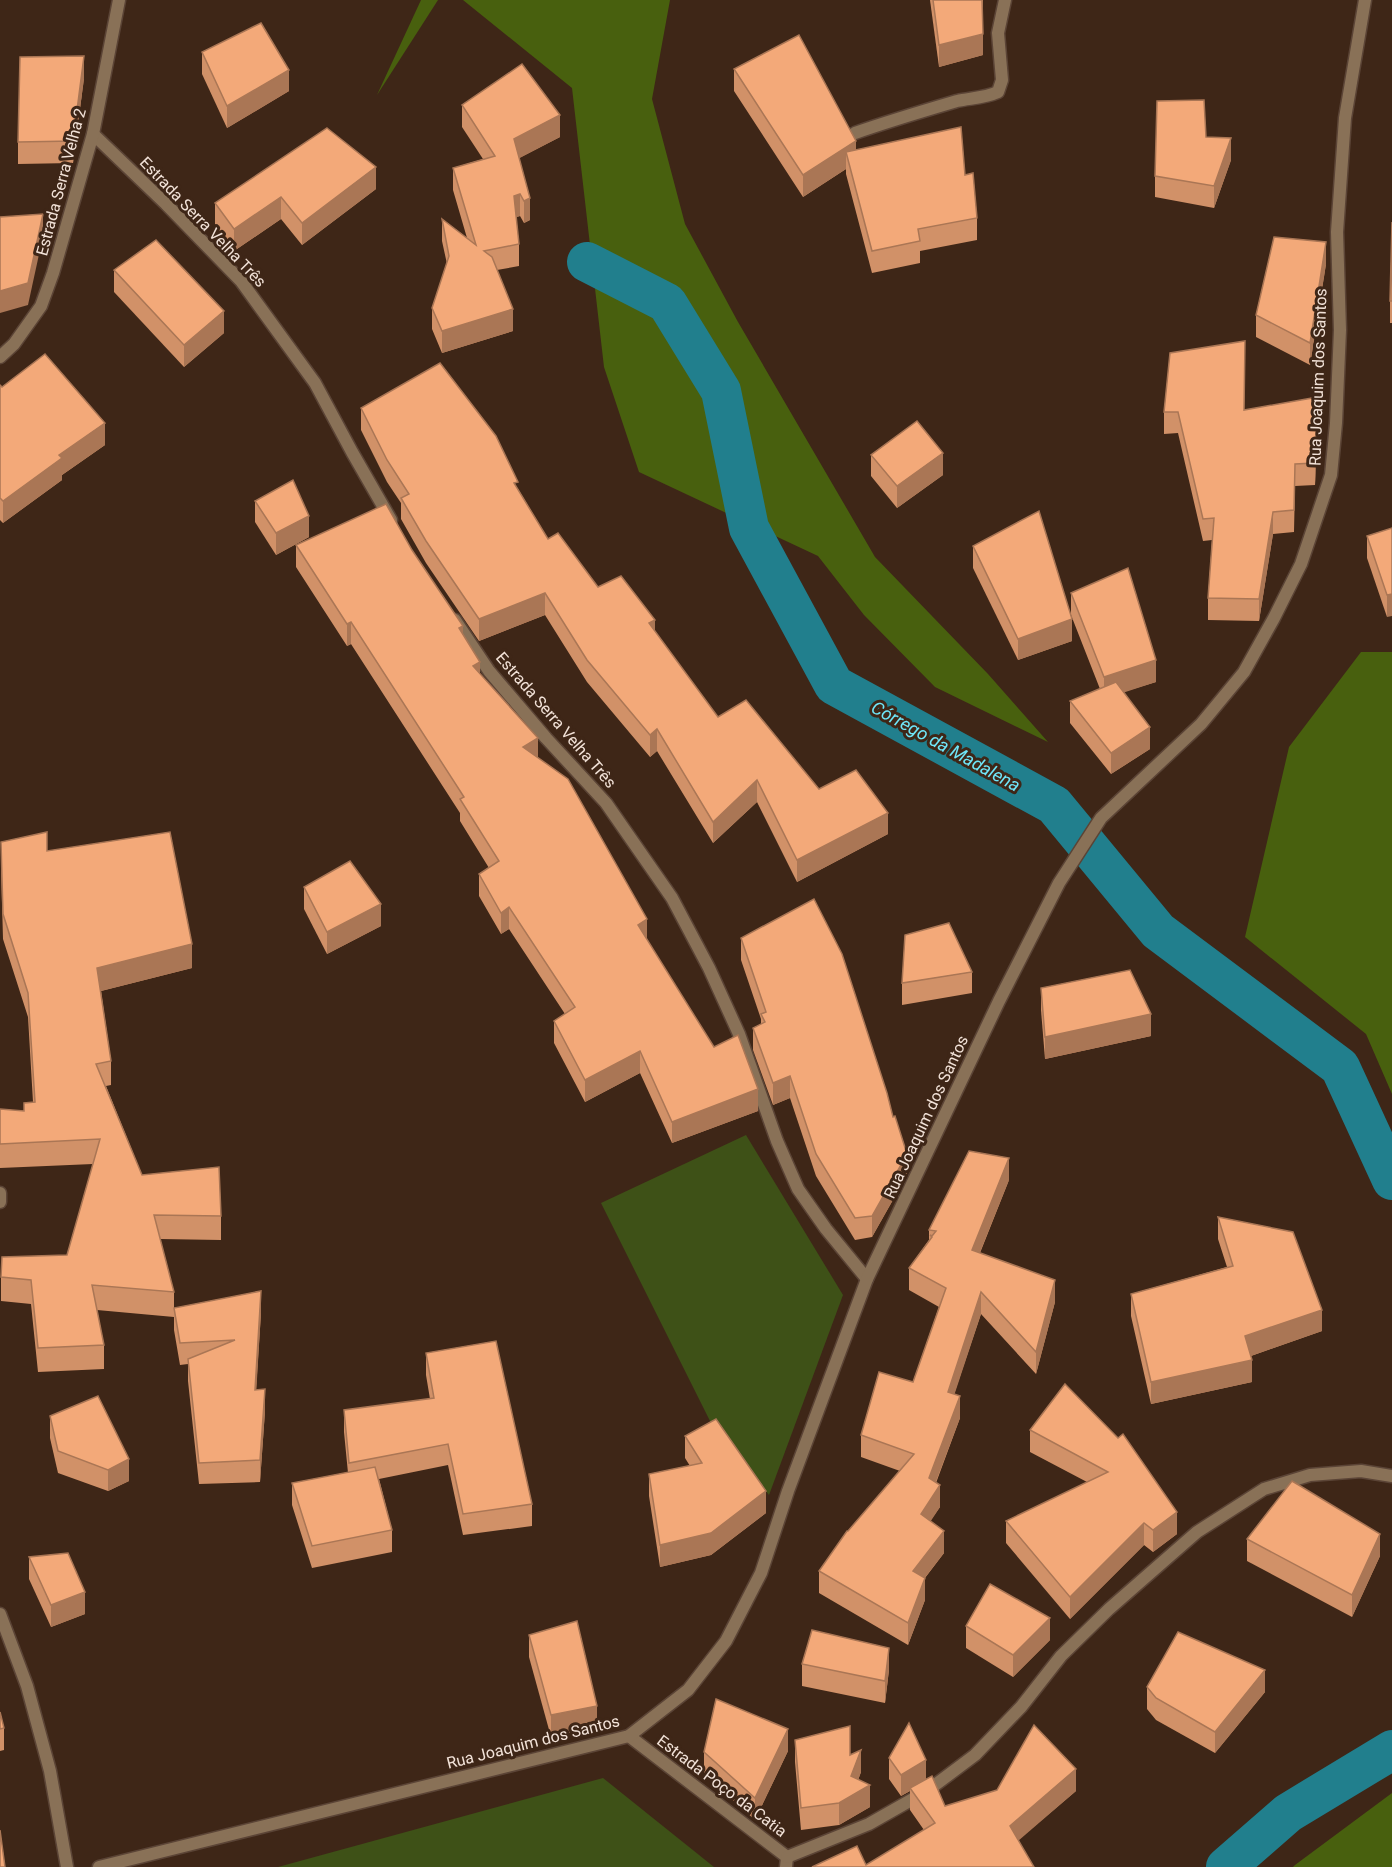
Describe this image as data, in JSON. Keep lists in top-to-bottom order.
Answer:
{
  "streets": {
    "street": [
      "Estrada Serra Velha 2",
      "Estrada Serra Velha Três",
      "Rua Joaquim dos Santos",
      "Estrada Poço da Catia"
    ]
  },
  "crossings": [
    ["Estrada Serra Velha 2", "Estrada Serra Velha Três"],
    ["Estrada Serra Velha Três", "Rua Joaquim dos Santos"],
    ["Rua Joaquim dos Santos", "Estrada Poço da Catia"]
  ],
  "water": ["Córrego da Madalena"]
}
